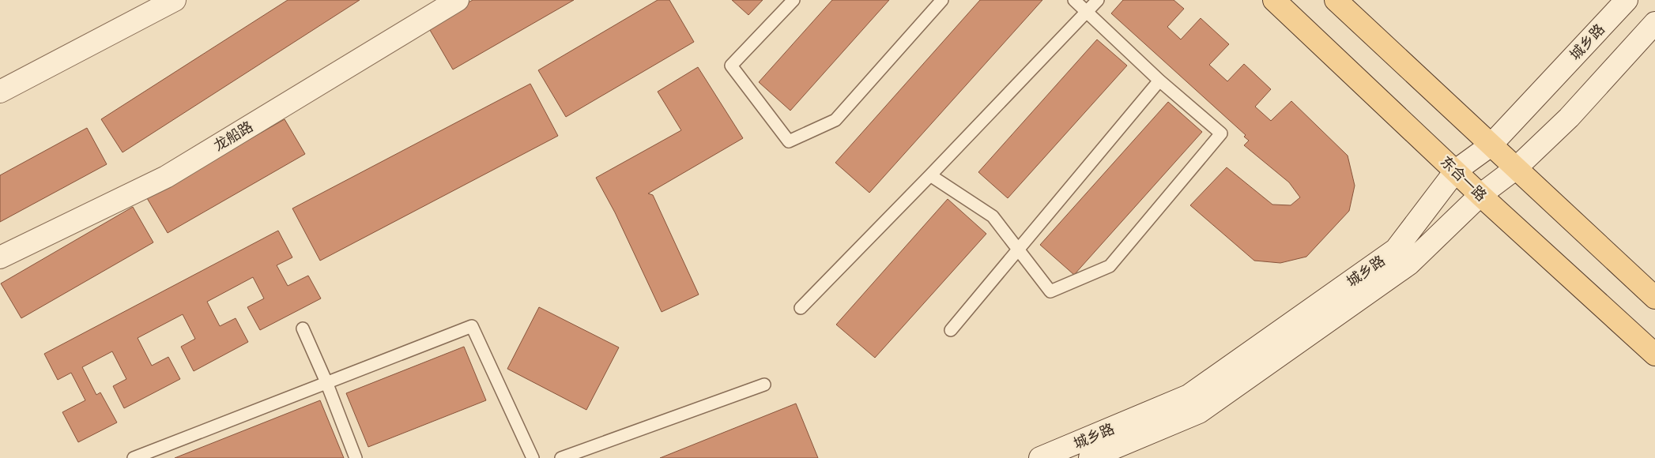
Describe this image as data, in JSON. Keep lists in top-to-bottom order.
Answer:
{
  "streets": {
    "main road": ["城乡路", "龙船路", "东合一路"]
  },
  "crossings": [
    ["城乡路", "东合一路"]
  ]
}
